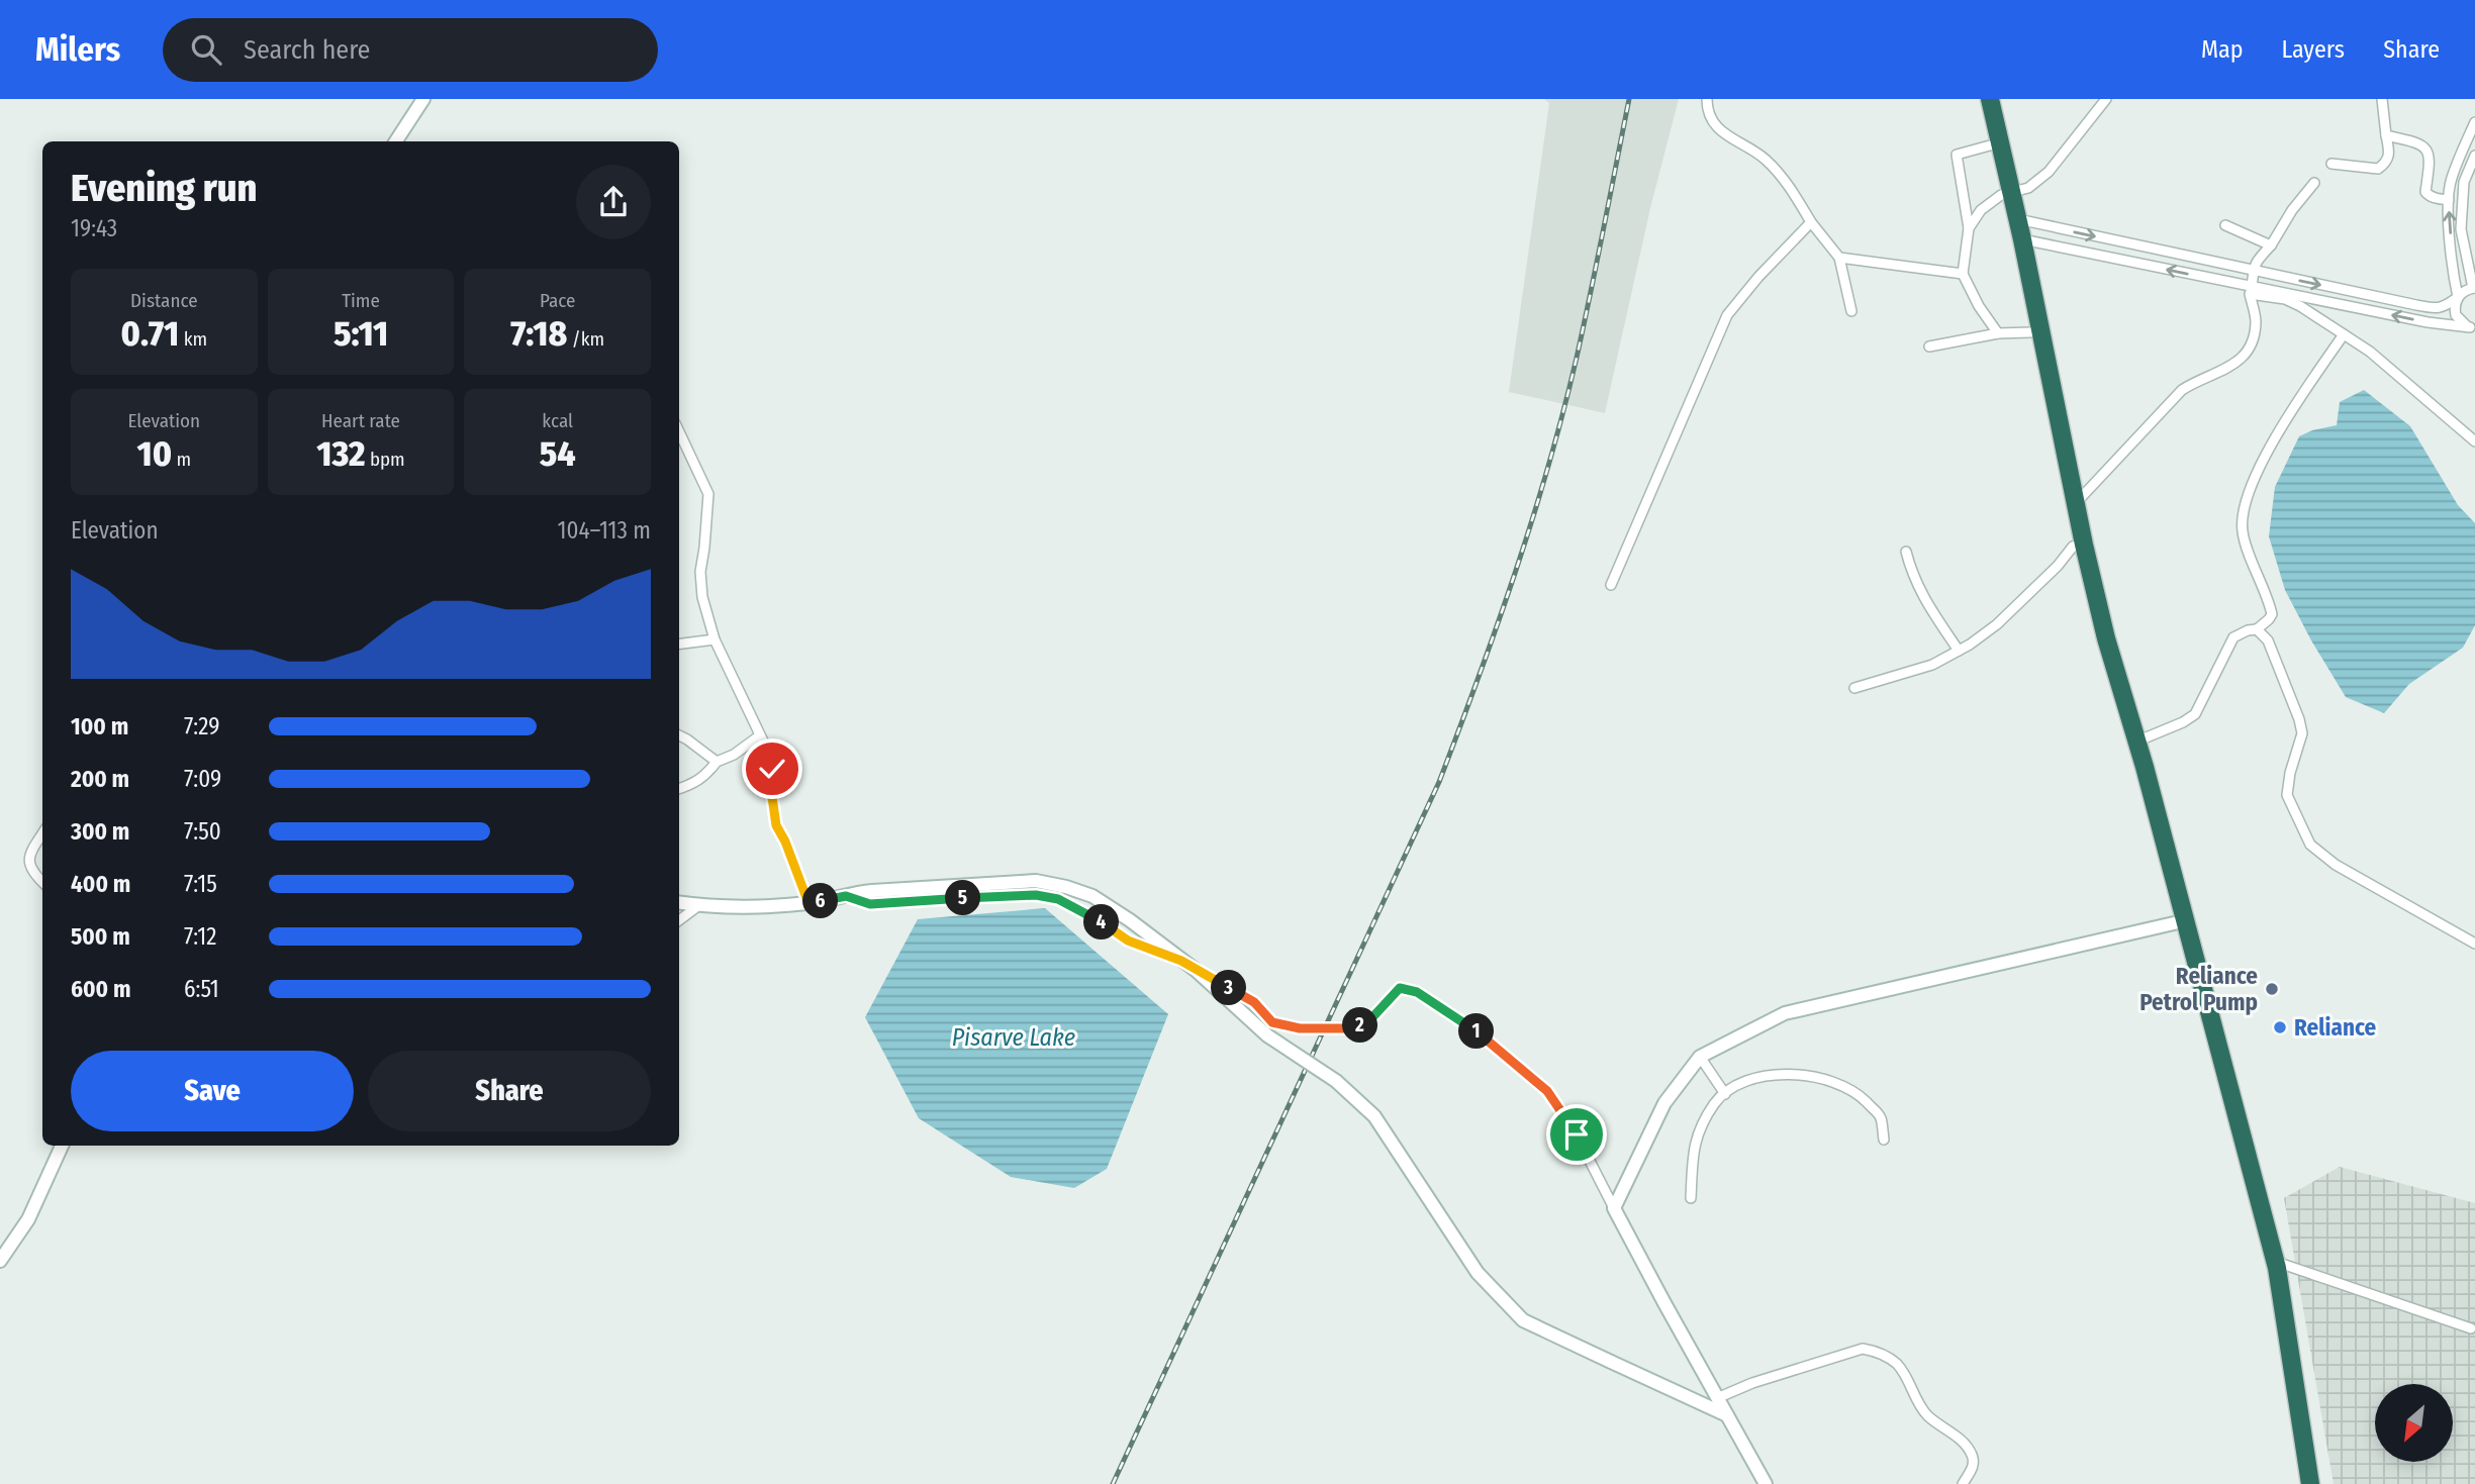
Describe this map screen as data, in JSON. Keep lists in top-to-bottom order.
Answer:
{
  "water": ["Pisarve Lake"],
  "places": ["Reliance Petrol Pump", "Reliance"],
  "north": "bottom left",
  "page": {
    "header": "Milers",
    "search": "Search here",
    "nav": ["Map", "Layers", "Share"],
    "heading": ["Evening run", "19:43"],
    "stats": [
      ["Distance", "0.71 km"],
      ["Time", "5:11"],
      ["Pace", "7:18 /km"],
      ["Elevation", "10 m"],
      ["Heart rate", "132 bpm"],
      ["kcal", "54"]
    ],
    "chart": ["Elevation", "104–113 m"],
    "list": [
      {
        "name": "100 m",
        "note": "7:29"
      },
      {
        "name": "200 m",
        "note": "7:09"
      },
      {
        "name": "300 m",
        "note": "7:50"
      },
      {
        "name": "400 m",
        "note": "7:15"
      },
      {
        "name": "500 m",
        "note": "7:12"
      },
      {
        "name": "600 m",
        "note": "6:51"
      }
    ],
    "pins": [
      "5",
      "6",
      "4",
      "3",
      "2",
      "1"
    ],
    "buttons": ["Save", "Share"]
  }
}
